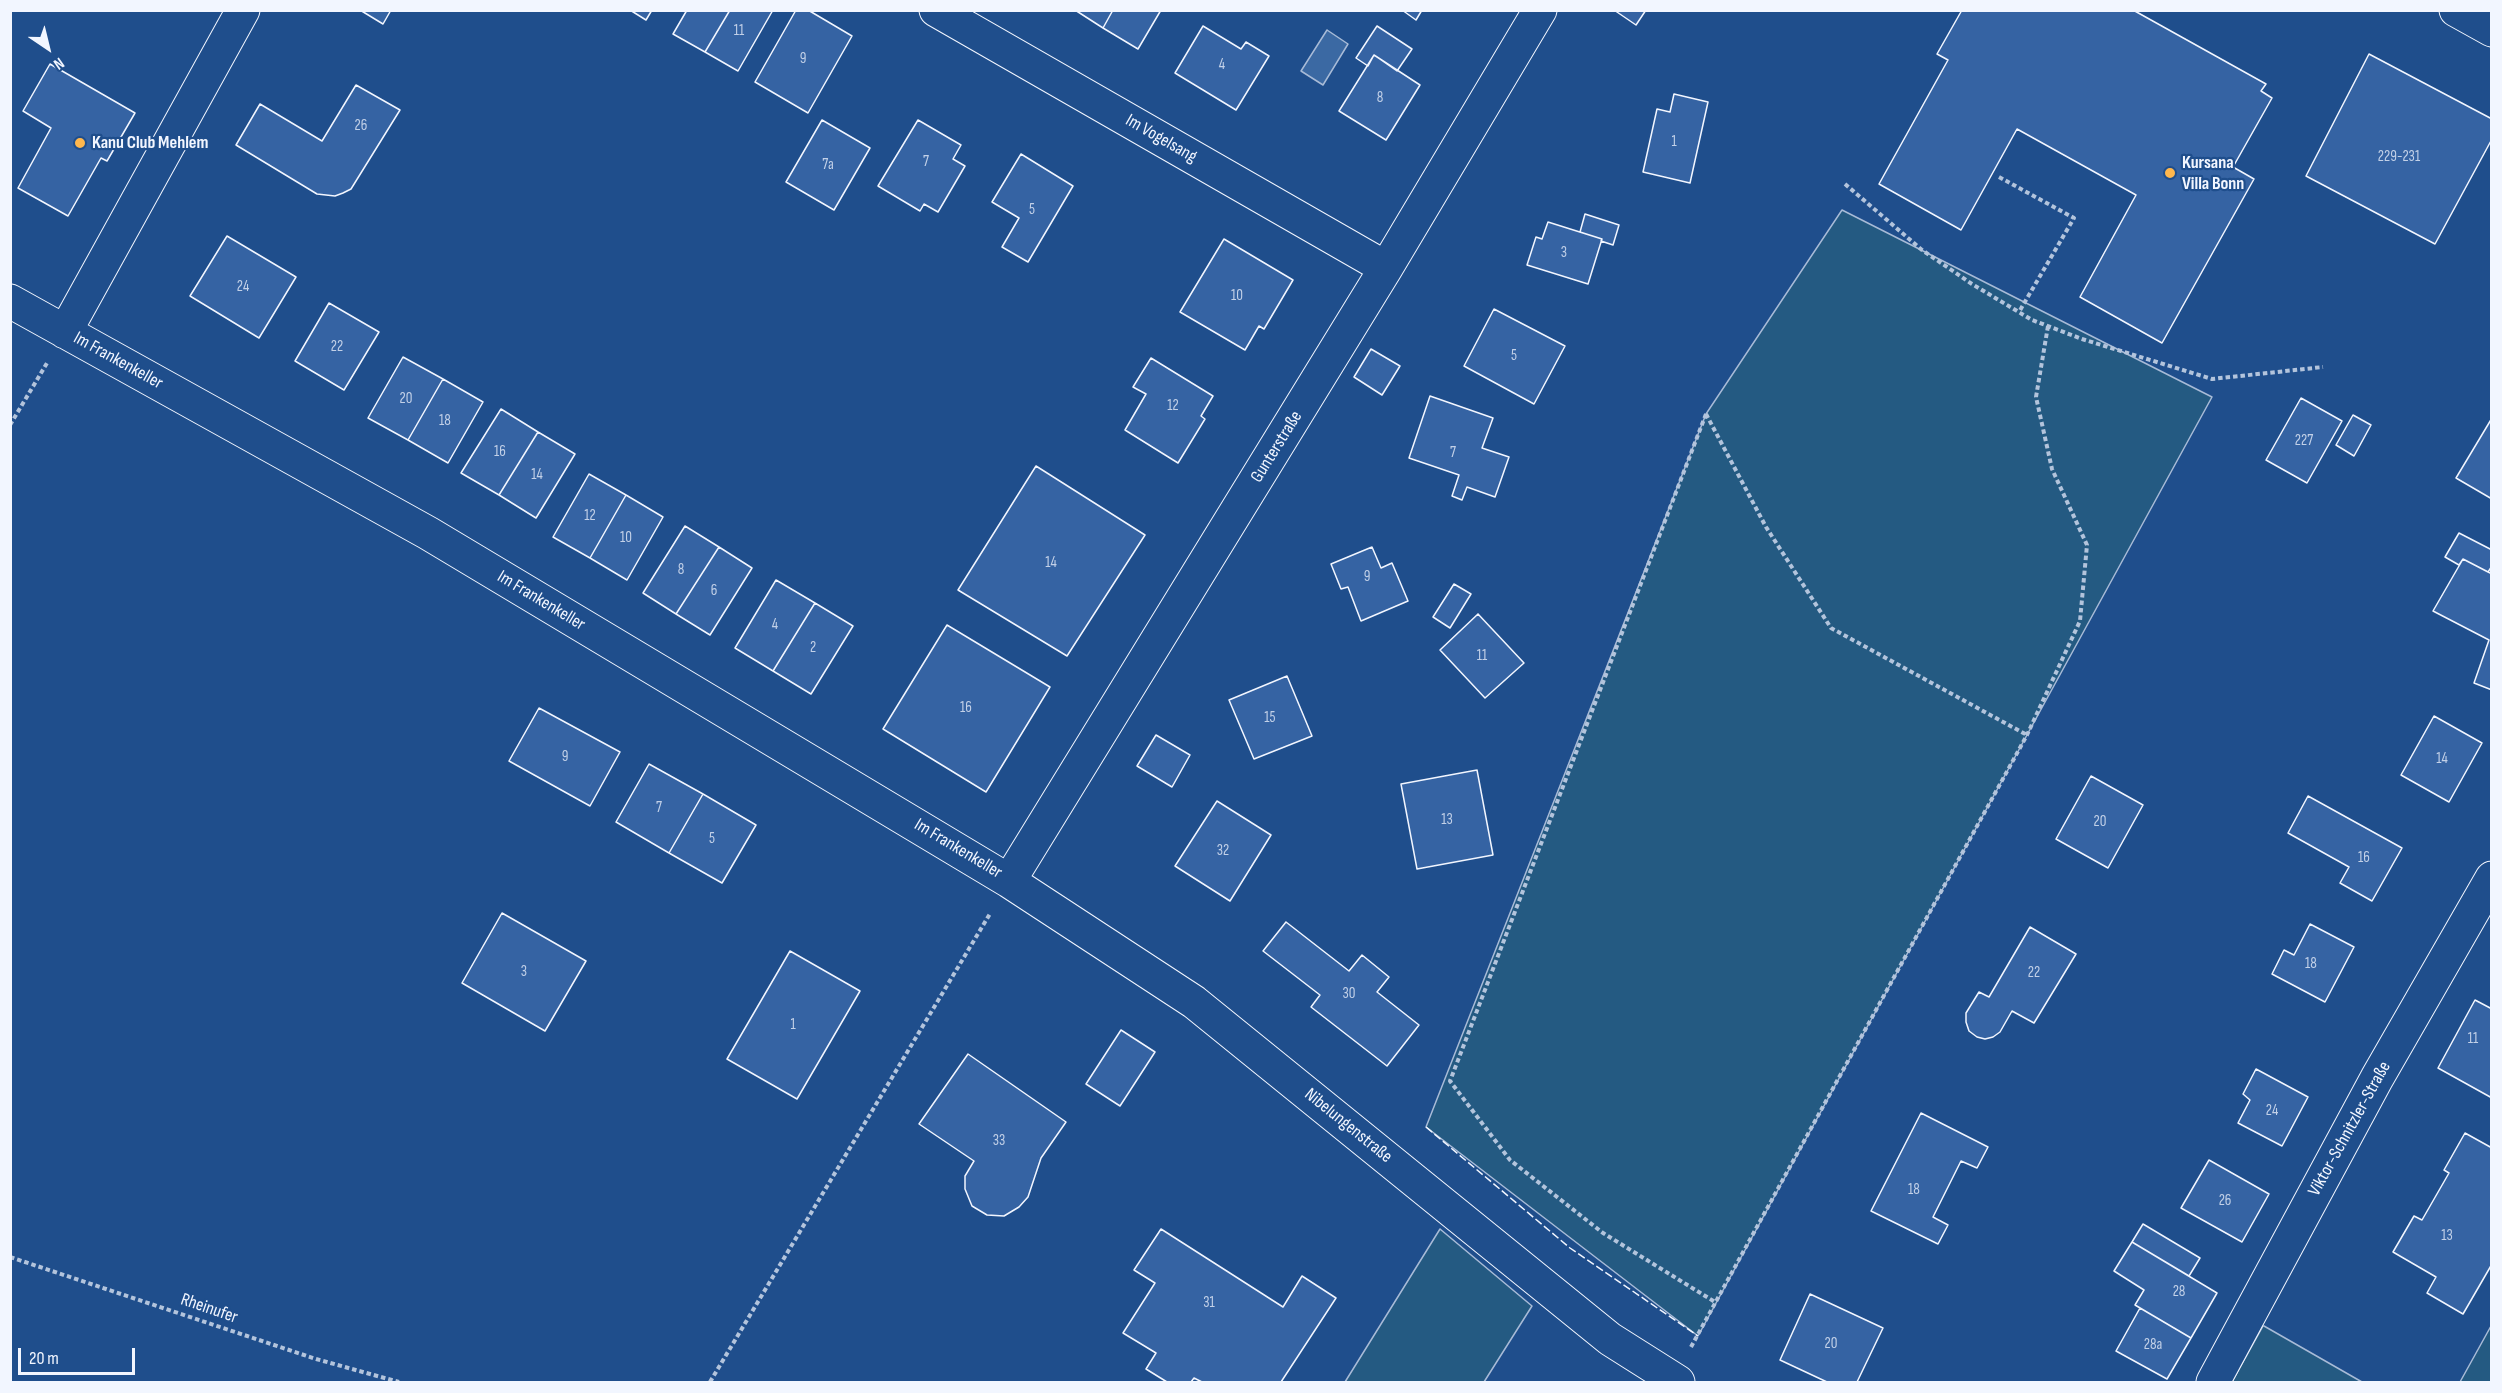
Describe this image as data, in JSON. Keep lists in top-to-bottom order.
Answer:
{
  "streets": {
    "street": [
      "Im Vogelsang",
      "Im Frankenkeller",
      "Gunterstraße",
      "Nibelungenstraße",
      "Viktor-Schnitzler-Straße"
    ],
    "path": ["Rheinufer"]
  },
  "crossings": [
    ["Im Vogelsang", "Gunterstraße"],
    ["Im Frankenkeller", "Gunterstraße"],
    ["Im Frankenkeller", "Nibelungenstraße"],
    ["Gunterstraße", "Nibelungenstraße"]
  ],
  "places": ["Kanu Club Mehlem", "Kursana Villa Bonn"],
  "house_numbers": [
    "11",
    "9",
    "4",
    "8",
    "26",
    "1",
    "229-231",
    "7",
    "7a",
    "5",
    "3",
    "24",
    "10",
    "22",
    "5",
    "20",
    "12",
    "18",
    "227",
    "16",
    "7",
    "14",
    "12",
    "10",
    "14",
    "8",
    "9",
    "6",
    "4",
    "2",
    "11",
    "16",
    "15",
    "9",
    "14",
    "7",
    "13",
    "20",
    "5",
    "32",
    "16",
    "18",
    "3",
    "22",
    "30",
    "1",
    "11",
    "24",
    "33",
    "18",
    "26",
    "13",
    "28",
    "31",
    "20",
    "28a"
  ],
  "scale_bar": "20 m",
  "north": "bottom right"
}
